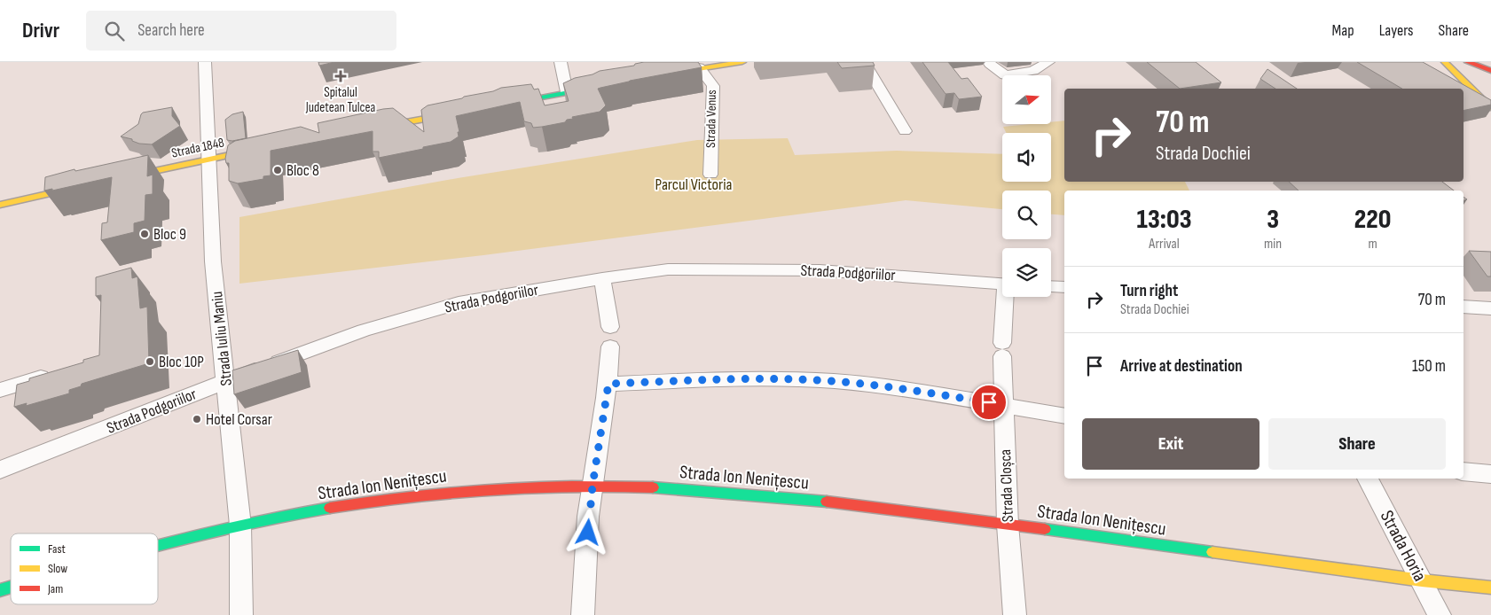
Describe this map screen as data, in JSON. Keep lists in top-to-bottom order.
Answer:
{
  "streets": {
    "street": [
      "Strada Venus",
      "Strada 1848",
      "Strada Podgoriilor",
      "Strada Iuliu Maniu",
      "Strada Ion Nenițescu",
      "Strada Cloșca",
      "Strada Horia"
    ]
  },
  "crossings": [
    ["Strada 1848", "Strada Iuliu Maniu"],
    ["Strada Podgoriilor", "Strada Iuliu Maniu"],
    ["Strada Iuliu Maniu", "Strada Ion Nenițescu"],
    ["Strada Ion Nenițescu", "Strada Cloșca"],
    ["Strada Ion Nenițescu", "Strada Horia"]
  ],
  "parks": ["Parcul Victoria"],
  "places": {
    "health": ["Spitalul Judetean Tulcea"],
    "other": [
      "Bloc 8",
      "Bloc 9",
      "Bloc 10P",
      "Hotel Corsar"
    ]
  },
  "legend": ["Fast", "Slow", "Jam"],
  "north": "right",
  "page": {
    "header": "Drivr",
    "search": "Search here",
    "nav": ["Map", "Layers", "Share"],
    "turn": ["70 m", "Strada Dochiei"],
    "eta": [
      "13:03",
      "Arrival",
      "3",
      "min",
      "220",
      "m"
    ],
    "list": [
      {
        "name": "Turn right",
        "note": "Strada Dochiei",
        "value": "70 m"
      },
      {
        "name": "Arrive at destination",
        "value": "150 m"
      }
    ],
    "buttons": ["Exit", "Share"]
  }
}
